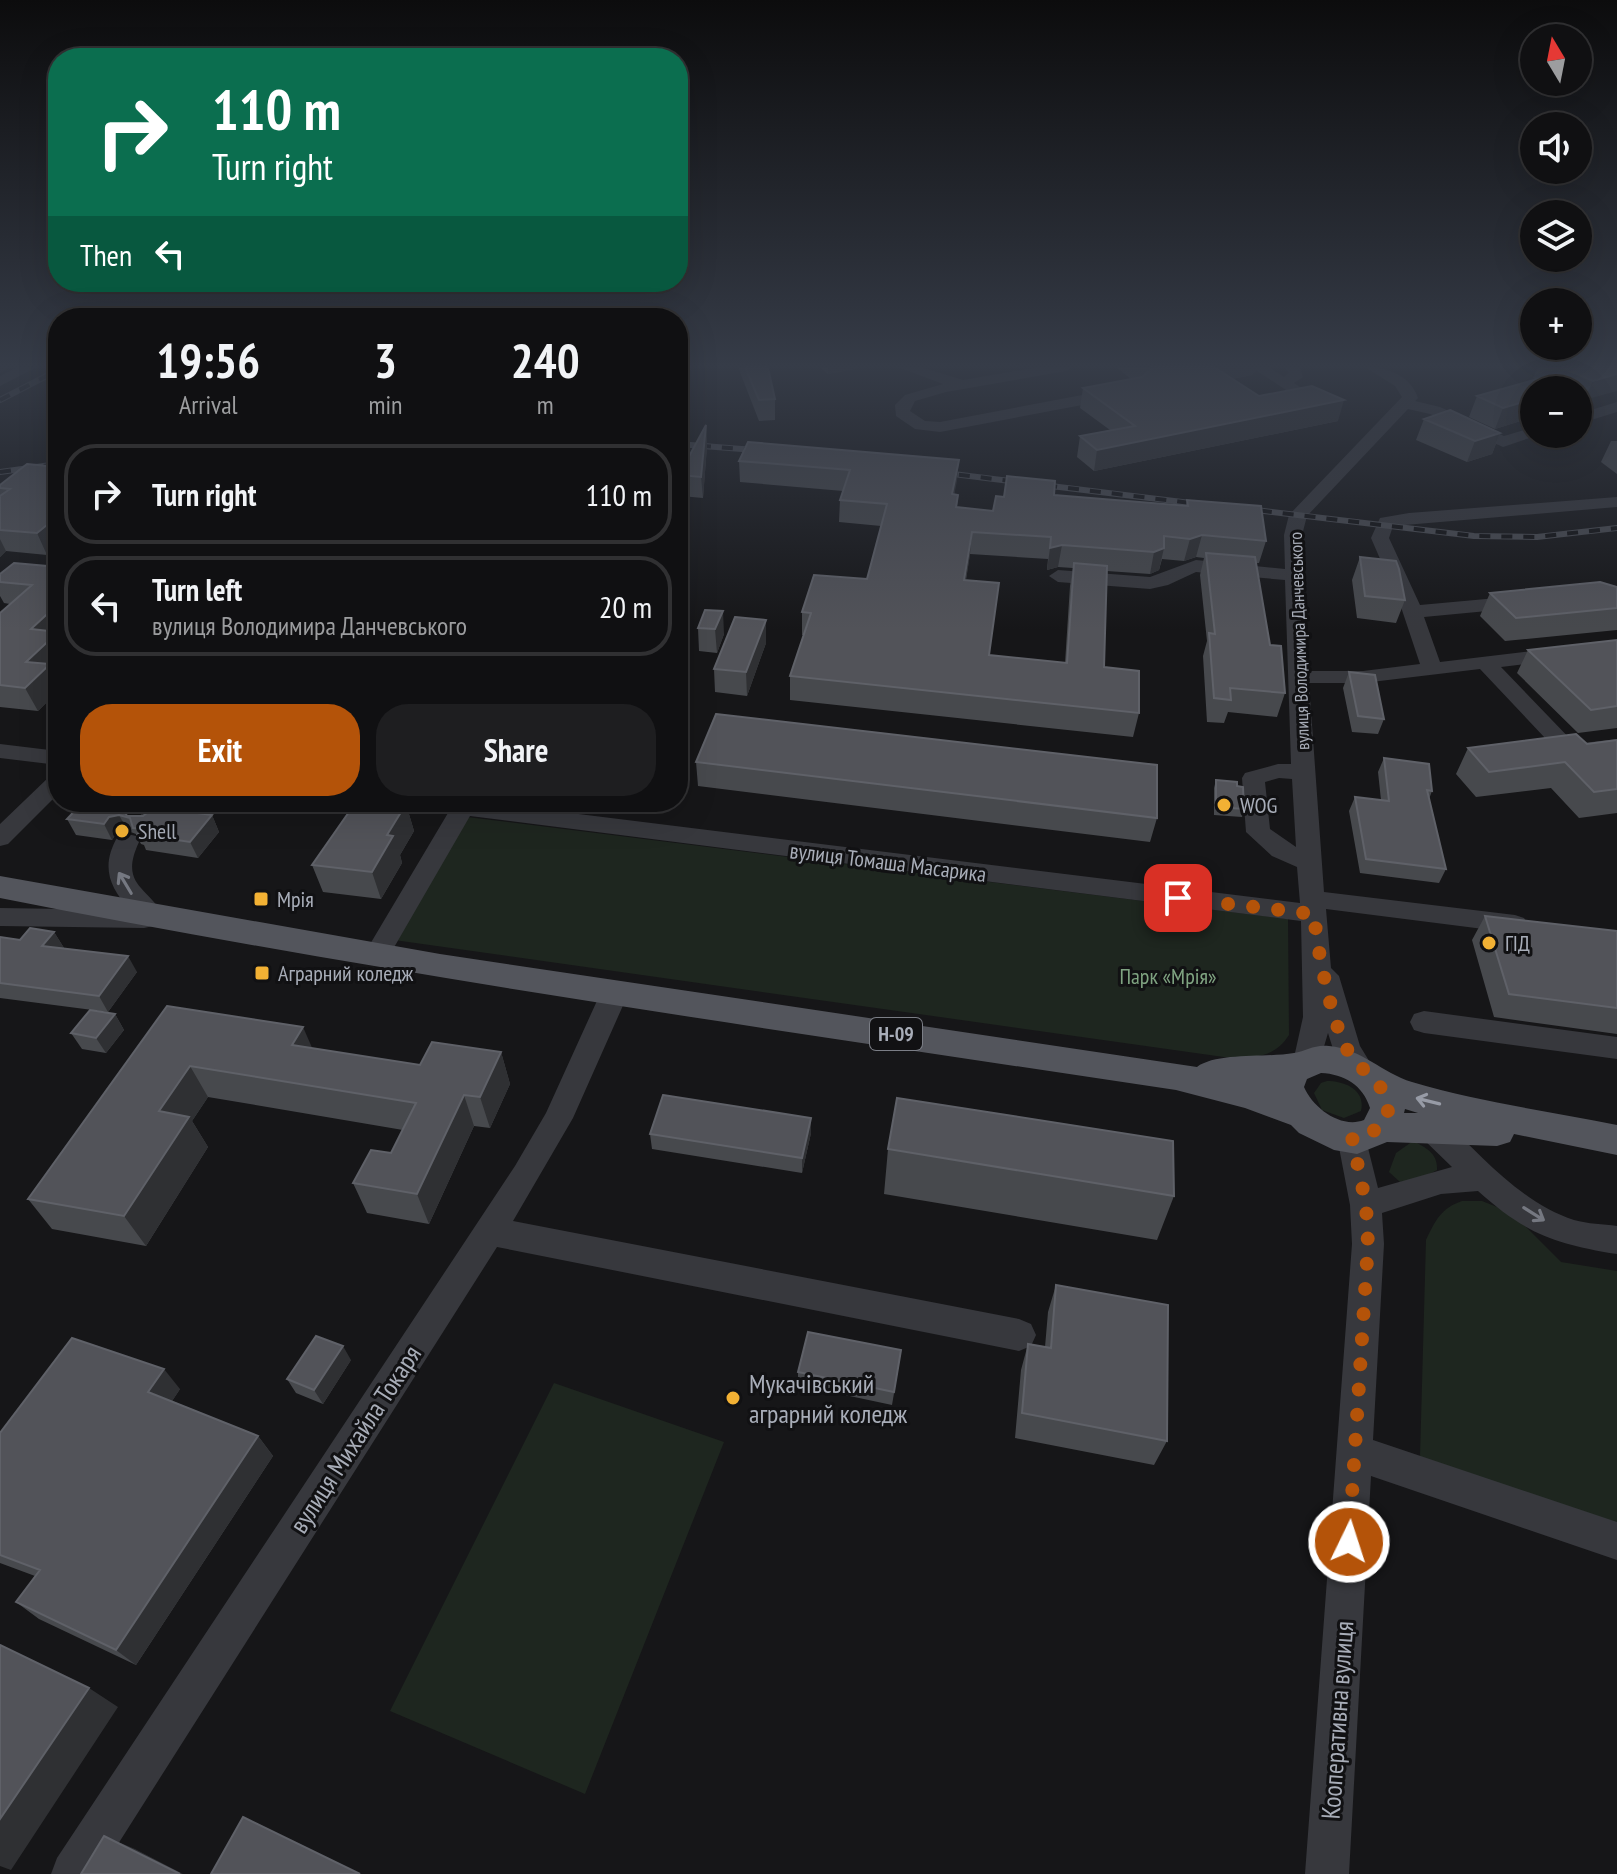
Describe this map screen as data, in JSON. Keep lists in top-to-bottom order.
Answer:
{
  "streets": {
    "main road": ["Н-09"],
    "street": [
      "вулиця Володимира Данчевського",
      "вулиця Томаша Масарика",
      "вулиця Михайла Токаря",
      "Кооперативна вулиця"
    ]
  },
  "crossings": [
    ["вулиця Володимира Данчевського", "вулиця Томаша Масарика"],
    ["вулиця Володимира Данчевського", "Н-09"],
    ["вулиця Володимира Данчевського", "Кооперативна вулиця"],
    ["Н-09", "вулиця Михайла Токаря"],
    ["Н-09", "Кооперативна вулиця"]
  ],
  "parks": ["Парк «Мрія»"],
  "places": {
    "other": [
      "WOG",
      "Shell",
      "ГІД",
      "Мукачівський аграрний коледж"
    ],
    "transit": ["Мрія", "Аграрний коледж"]
  },
  "north": "top",
  "page": {
    "map_buttons": ["+", "−"],
    "turn": ["110 m", "Turn right"],
    "then": "Then",
    "eta": [
      "19:56",
      "Arrival",
      "3",
      "min",
      "240",
      "m"
    ],
    "list": [
      {
        "name": "Turn right",
        "value": "110 m"
      },
      {
        "name": "Turn left",
        "note": "вулиця Володимира Данчевського",
        "value": "20 m"
      }
    ],
    "buttons": ["Exit", "Share"]
  }
}
